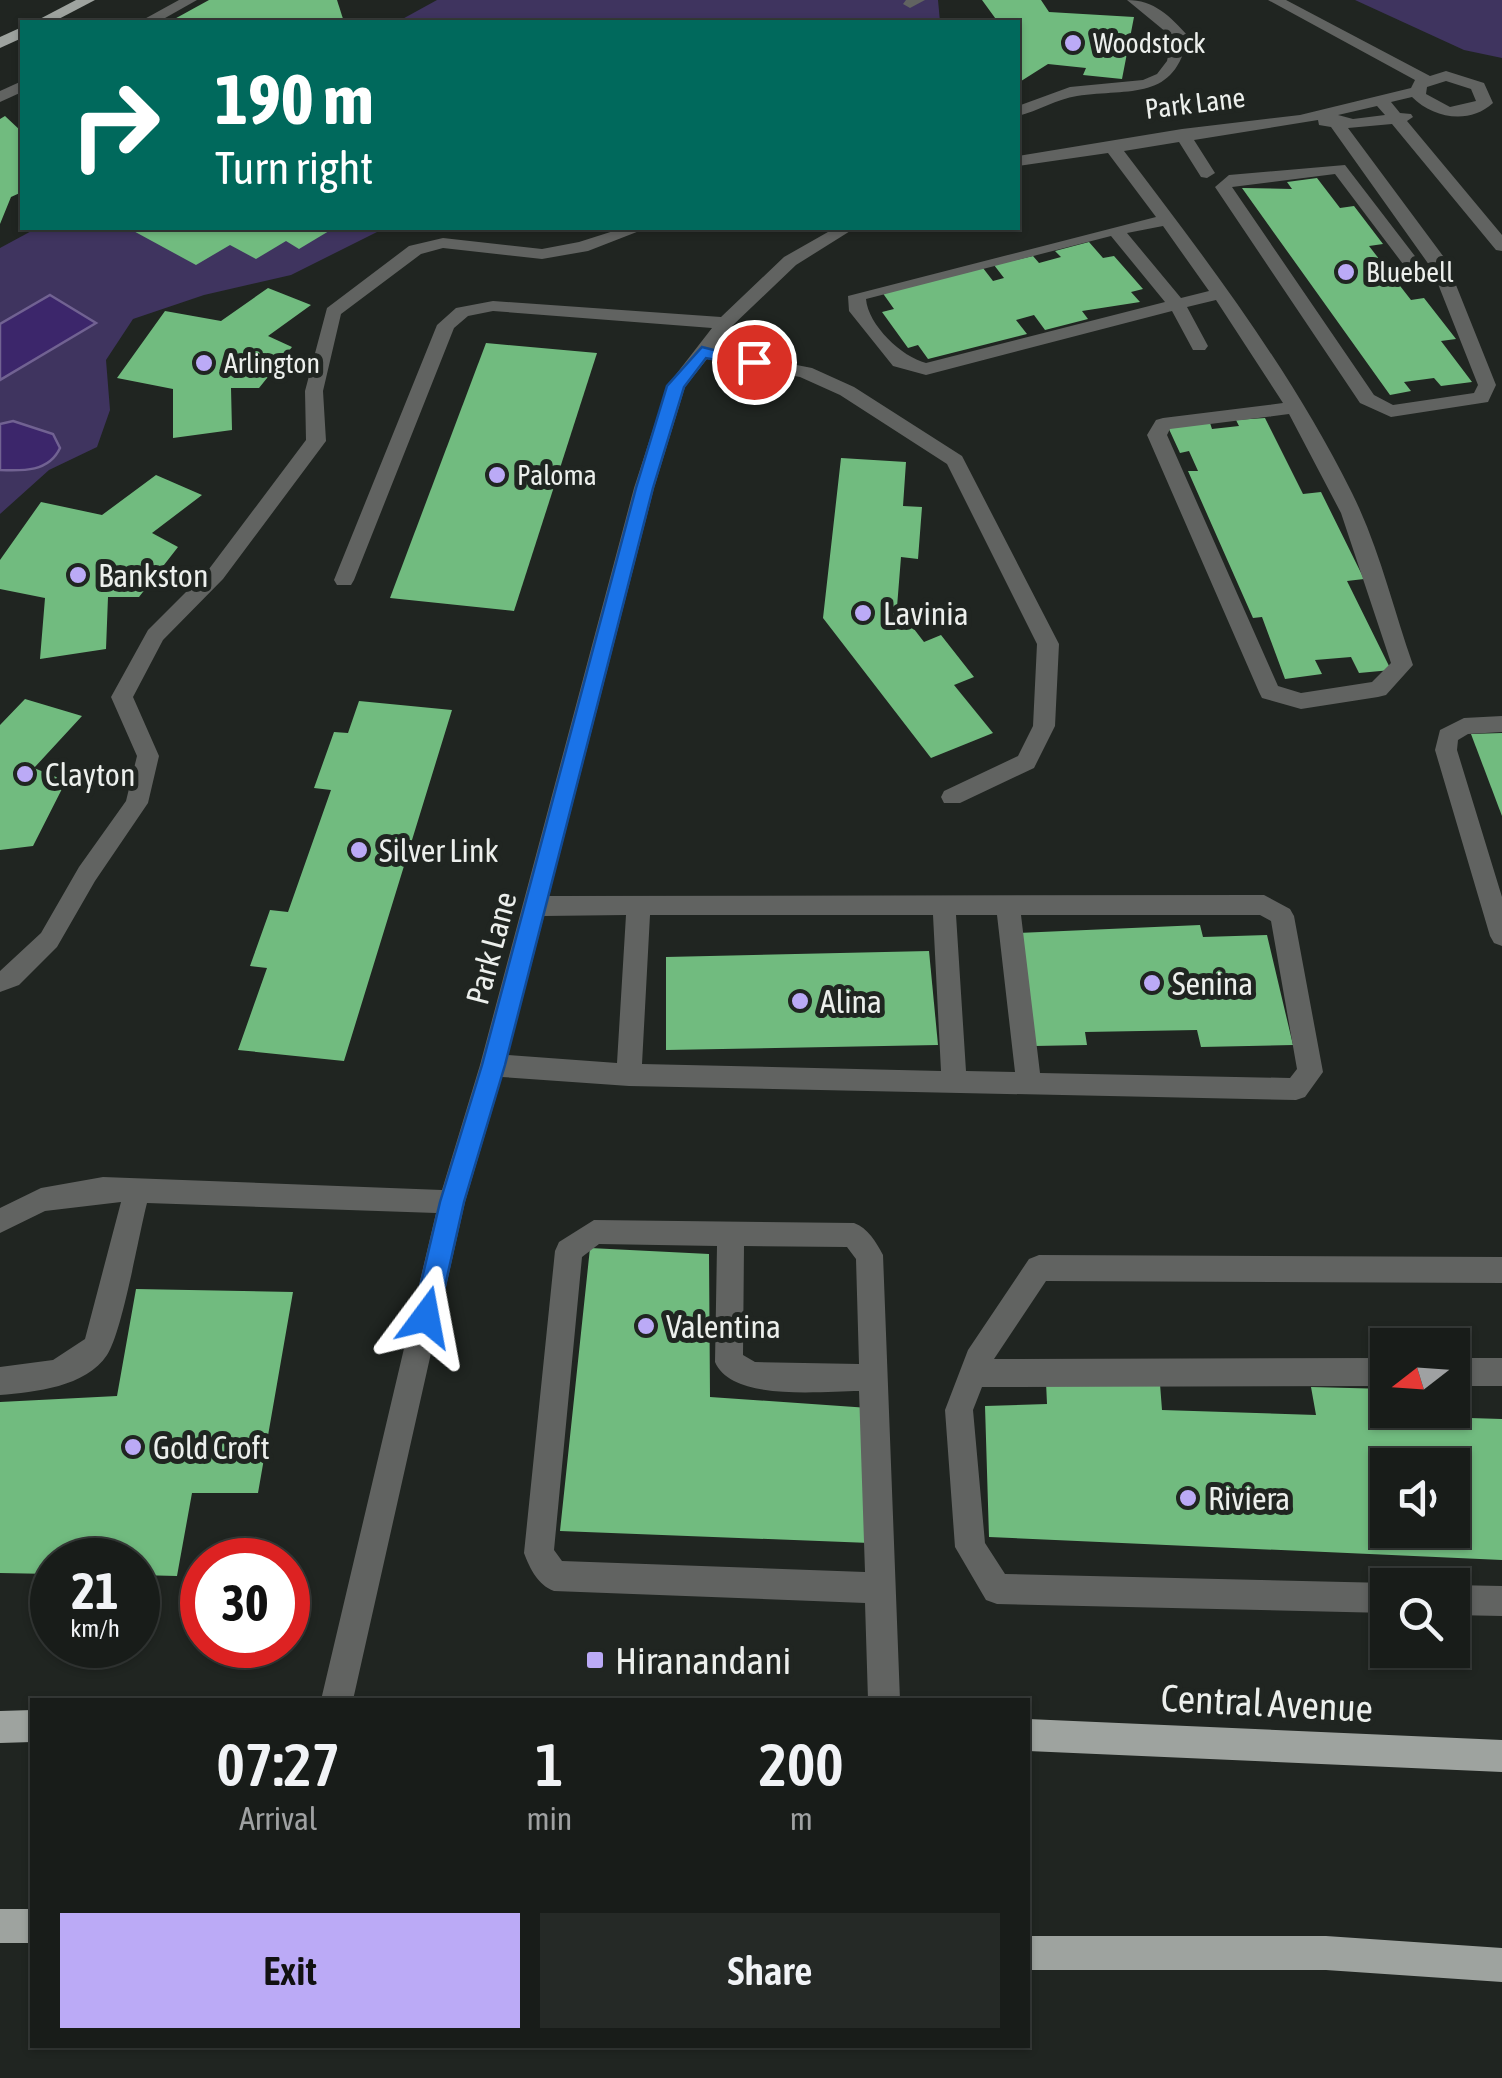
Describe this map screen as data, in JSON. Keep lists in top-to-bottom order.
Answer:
{
  "streets": {
    "main road": ["Central Avenue"],
    "street": ["Park Lane"]
  },
  "places": {
    "other": [
      "Woodstock",
      "Bluebell",
      "Arlington",
      "Paloma",
      "Bankston",
      "Lavinia",
      "Clayton",
      "Silver Link",
      "Senina",
      "Alina",
      "Valentina",
      "Gold Croft",
      "Riviera"
    ],
    "transit": ["Hiranandani"]
  },
  "north": "left",
  "page": {
    "turn": ["190 m", "Turn right"],
    "speed": "21 km/h",
    "limit": "30",
    "eta": [
      "07:27",
      "Arrival",
      "1",
      "min",
      "200",
      "m"
    ],
    "buttons": ["Exit", "Share"]
  }
}
